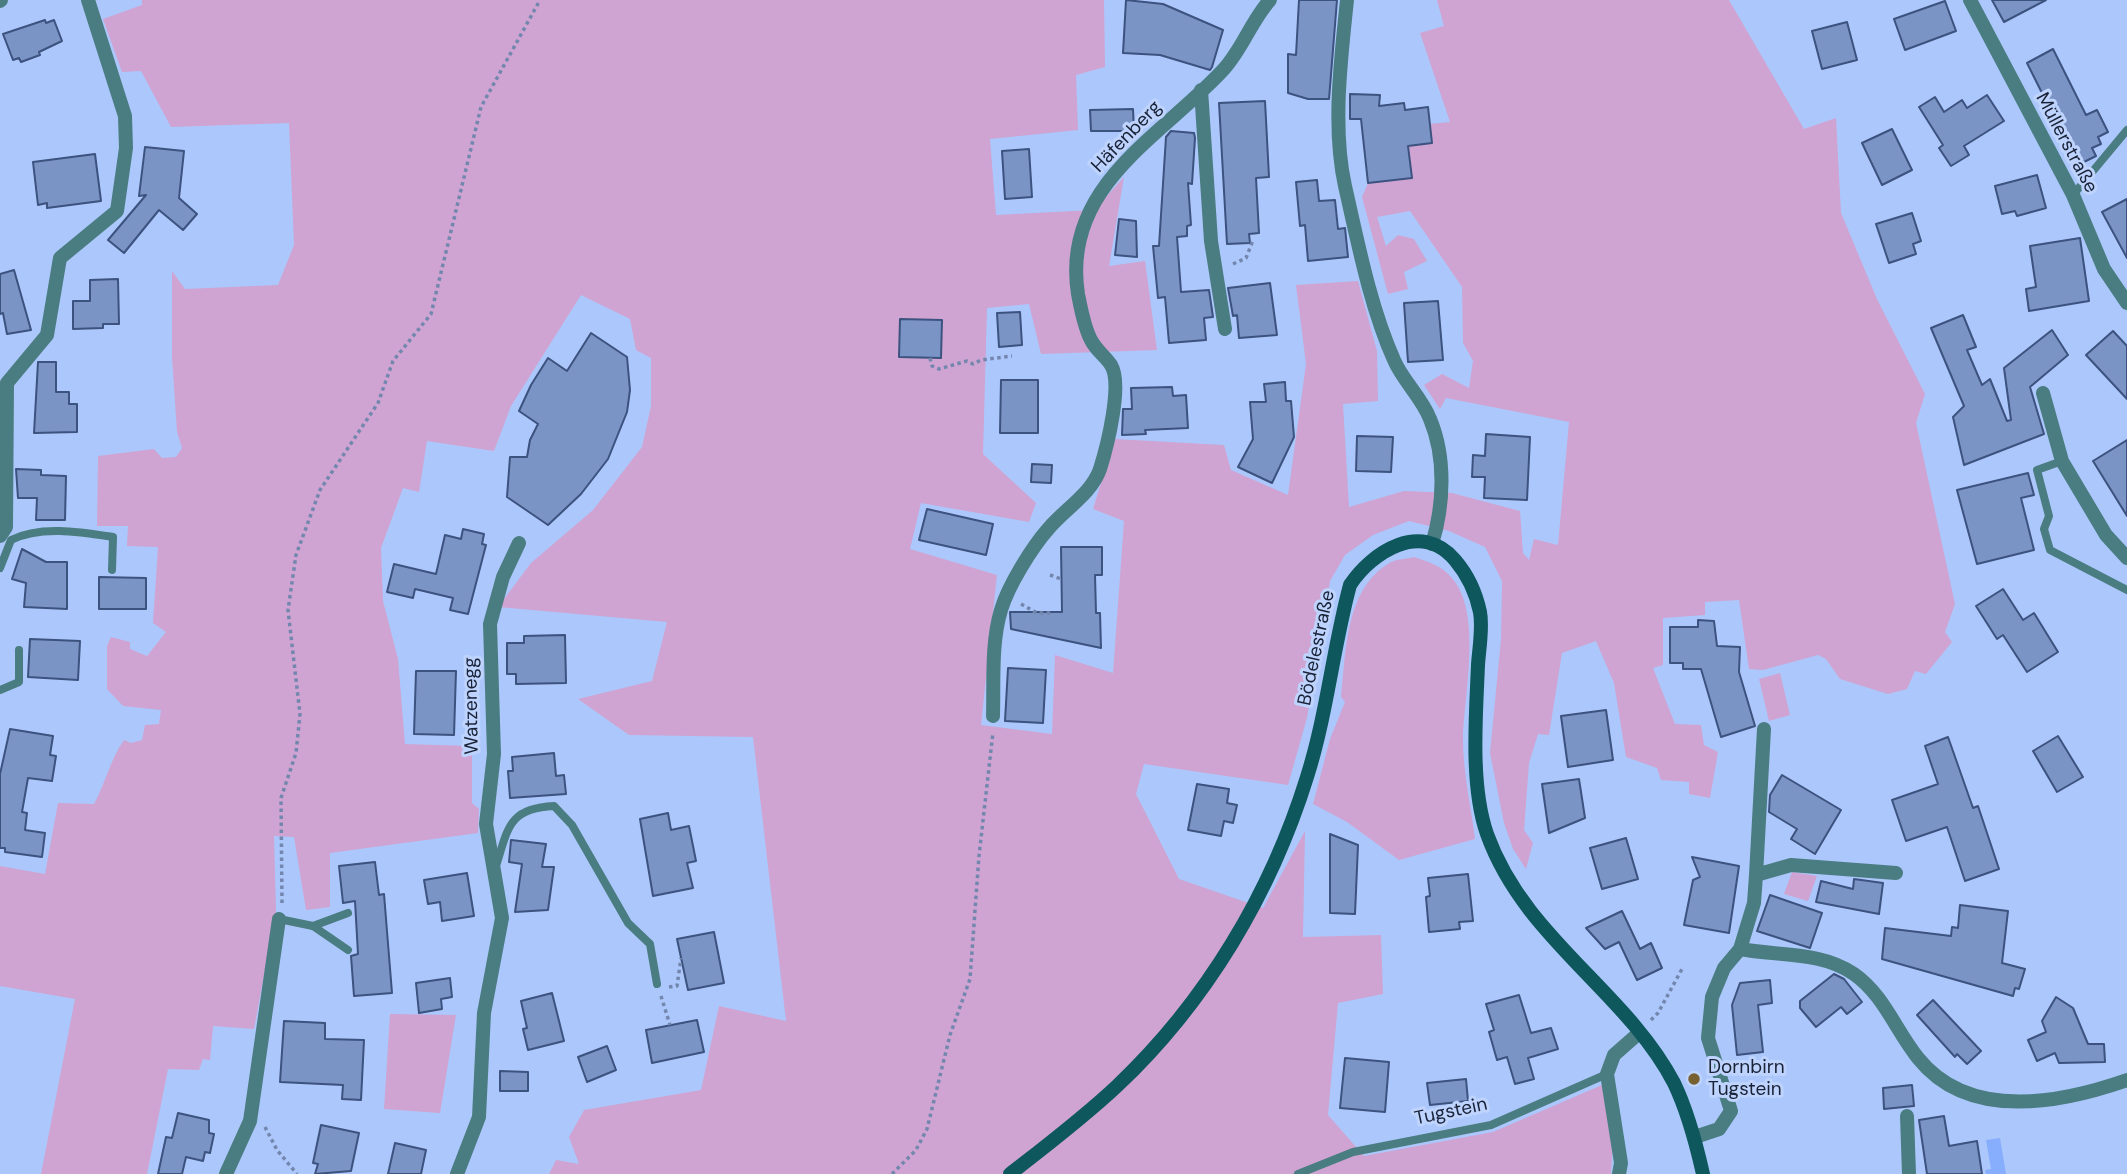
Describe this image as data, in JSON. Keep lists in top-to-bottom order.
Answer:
{
  "streets": {
    "main road": ["Bödelestraße"],
    "street": ["Häfenberg", "Müllerstraße", "Watzenegg"],
    "lane": ["Tugstein"]
  },
  "places": ["Dornbirn Tugstein"]
}
